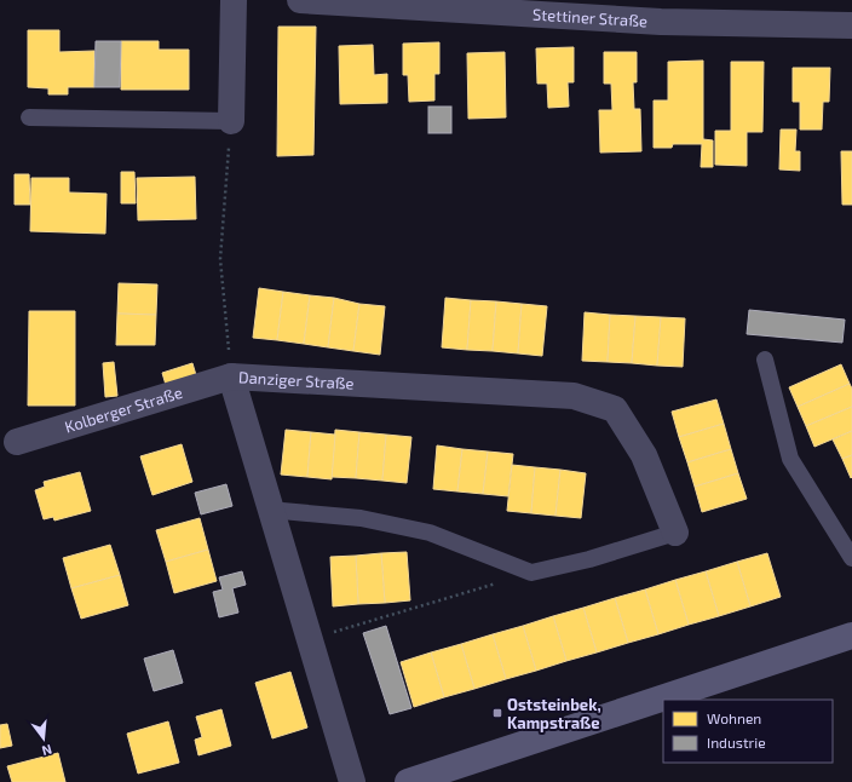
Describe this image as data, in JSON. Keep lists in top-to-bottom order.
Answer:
{
  "streets": {
    "street": ["Stettiner Straße", "Danziger Straße", "Kolberger Straße"]
  },
  "crossings": [
    ["Danziger Straße", "Kolberger Straße"]
  ],
  "places": {
    "transit": ["Oststeinbek, Kampstraße"]
  },
  "legend": ["Wohnen", "Industrie"],
  "north": "bottom"
}
